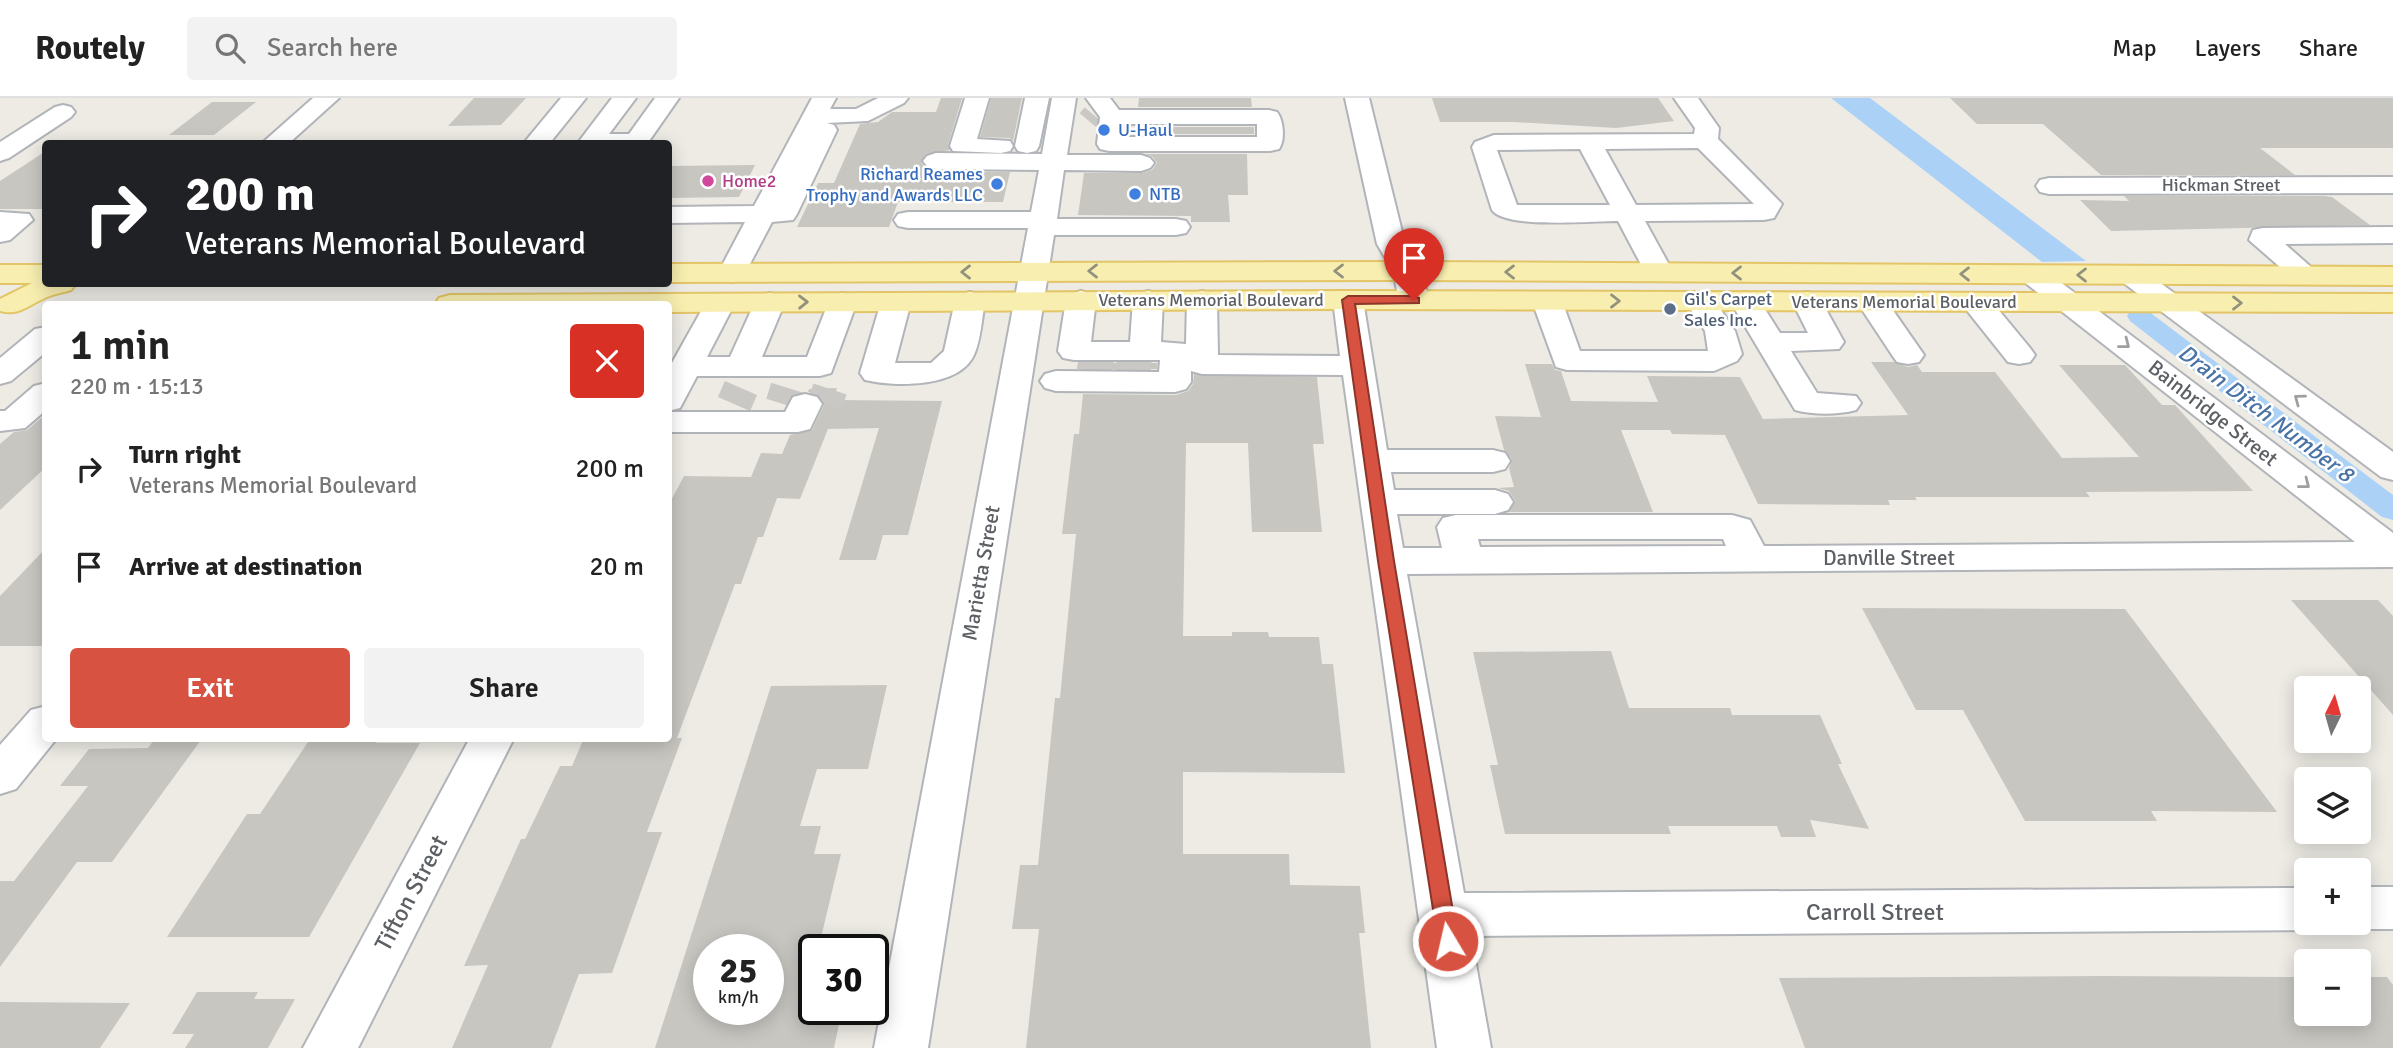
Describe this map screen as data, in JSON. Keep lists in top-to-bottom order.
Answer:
{
  "streets": {
    "main road": ["Veterans Memorial Boulevard"],
    "street": [
      "Hickman Street",
      "Bainbridge Street",
      "Danville Street",
      "Marietta Street",
      "Tifton Street",
      "Carroll Street"
    ]
  },
  "crossings": [
    ["Veterans Memorial Boulevard", "Bainbridge Street"],
    ["Veterans Memorial Boulevard", "Marietta Street"],
    ["Bainbridge Street", "Danville Street"]
  ],
  "water": ["Drain Ditch Number 8"],
  "places": [
    "U-Haul",
    "Home2",
    "Richard Reames Trophy and Awards LLC",
    "NTB",
    "Gil's Carpet Sales Inc."
  ],
  "north": "top",
  "page": {
    "header": "Routely",
    "search": "Search here",
    "nav": ["Map", "Layers", "Share"],
    "turn": ["200 m", "Veterans Memorial Boulevard"],
    "heading": ["1 min", "220 m · 15:13"],
    "list": [
      {
        "name": "Turn right",
        "note": "Veterans Memorial Boulevard",
        "value": "200 m"
      },
      {
        "name": "Arrive at destination",
        "value": "20 m"
      }
    ],
    "buttons": ["Exit", "Share"],
    "map_buttons": ["+", "−"],
    "speed": "25 km/h",
    "limit": "30"
  }
}
